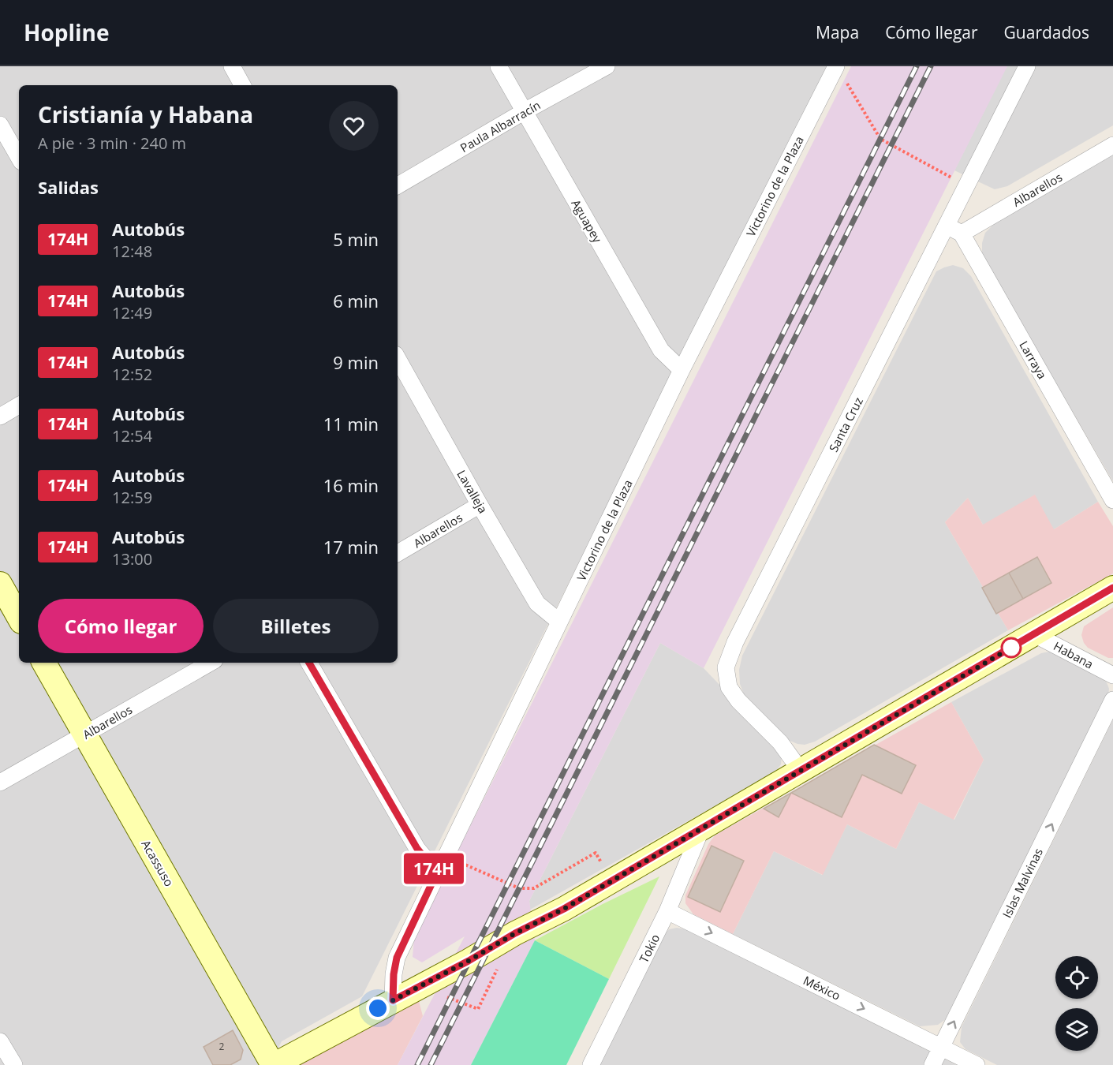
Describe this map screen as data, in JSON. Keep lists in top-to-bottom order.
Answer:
{
  "streets": {
    "main road": ["Acassuso"],
    "street": [
      "Paula Albarracín",
      "Victorino de la Plaza",
      "Albarellos",
      "Aguapey",
      "Larraya",
      "Santa Cruz",
      "Lavalleja",
      "Habana",
      "Islas Malvinas",
      "Tokio",
      "México"
    ]
  },
  "crossings": [
    ["Paula Albarracín", "Aguapey"],
    ["Victorino de la Plaza", "Aguapey"],
    ["Victorino de la Plaza", "Lavalleja"],
    ["Albarellos", "Larraya"],
    ["Albarellos", "Lavalleja"],
    ["Albarellos", "Acassuso"],
    ["Islas Malvinas", "México"],
    ["Tokio", "México"]
  ],
  "one_way": ["Islas Malvinas", "México"],
  "lines": ["bus line 174H"],
  "house_numbers": ["2"],
  "page": {
    "header": "Hopline",
    "nav": ["Mapa", "Cómo llegar", "Guardados"],
    "on_map": "174H",
    "heading": [
      ["Cristianía y Habana", "A pie · 3 min · 240 m"],
      "Salidas"
    ],
    "list": [
      {
        "mark": "174H",
        "name": "Autobús",
        "note": "12:48",
        "value": "5 min"
      },
      {
        "mark": "174H",
        "name": "Autobús",
        "note": "12:49",
        "value": "6 min"
      },
      {
        "mark": "174H",
        "name": "Autobús",
        "note": "12:52",
        "value": "9 min"
      },
      {
        "mark": "174H",
        "name": "Autobús",
        "note": "12:54",
        "value": "11 min"
      },
      {
        "mark": "174H",
        "name": "Autobús",
        "note": "12:59",
        "value": "16 min"
      },
      {
        "mark": "174H",
        "name": "Autobús",
        "note": "13:00",
        "value": "17 min"
      }
    ],
    "buttons": ["Cómo llegar", "Billetes"]
  }
}
